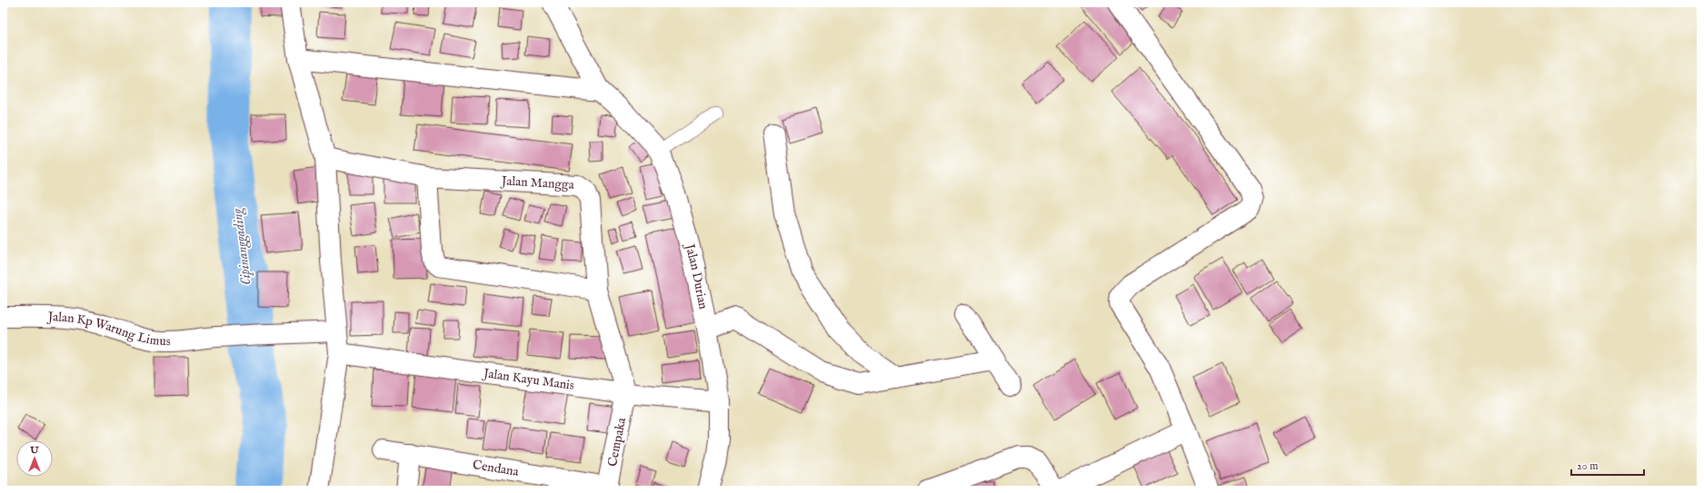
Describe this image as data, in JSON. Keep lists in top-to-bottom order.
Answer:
{
  "streets": {
    "street": [
      "Jalan Mangga",
      "Jalan Durian",
      "Jalan Kp Warung Limus",
      "Jalan Kayu Manis",
      "Cempaka",
      "Cendana"
    ]
  },
  "crossings": [
    ["Jalan Mangga", "Jalan Kayu Manis"],
    ["Jalan Mangga", "Cempaka"],
    ["Jalan Durian", "Jalan Kayu Manis"],
    ["Jalan Kayu Manis", "Cempaka"],
    ["Cempaka", "Cendana"]
  ],
  "water": ["Cipinanggading"],
  "scale_bar": "20 m",
  "north": "top"
}
